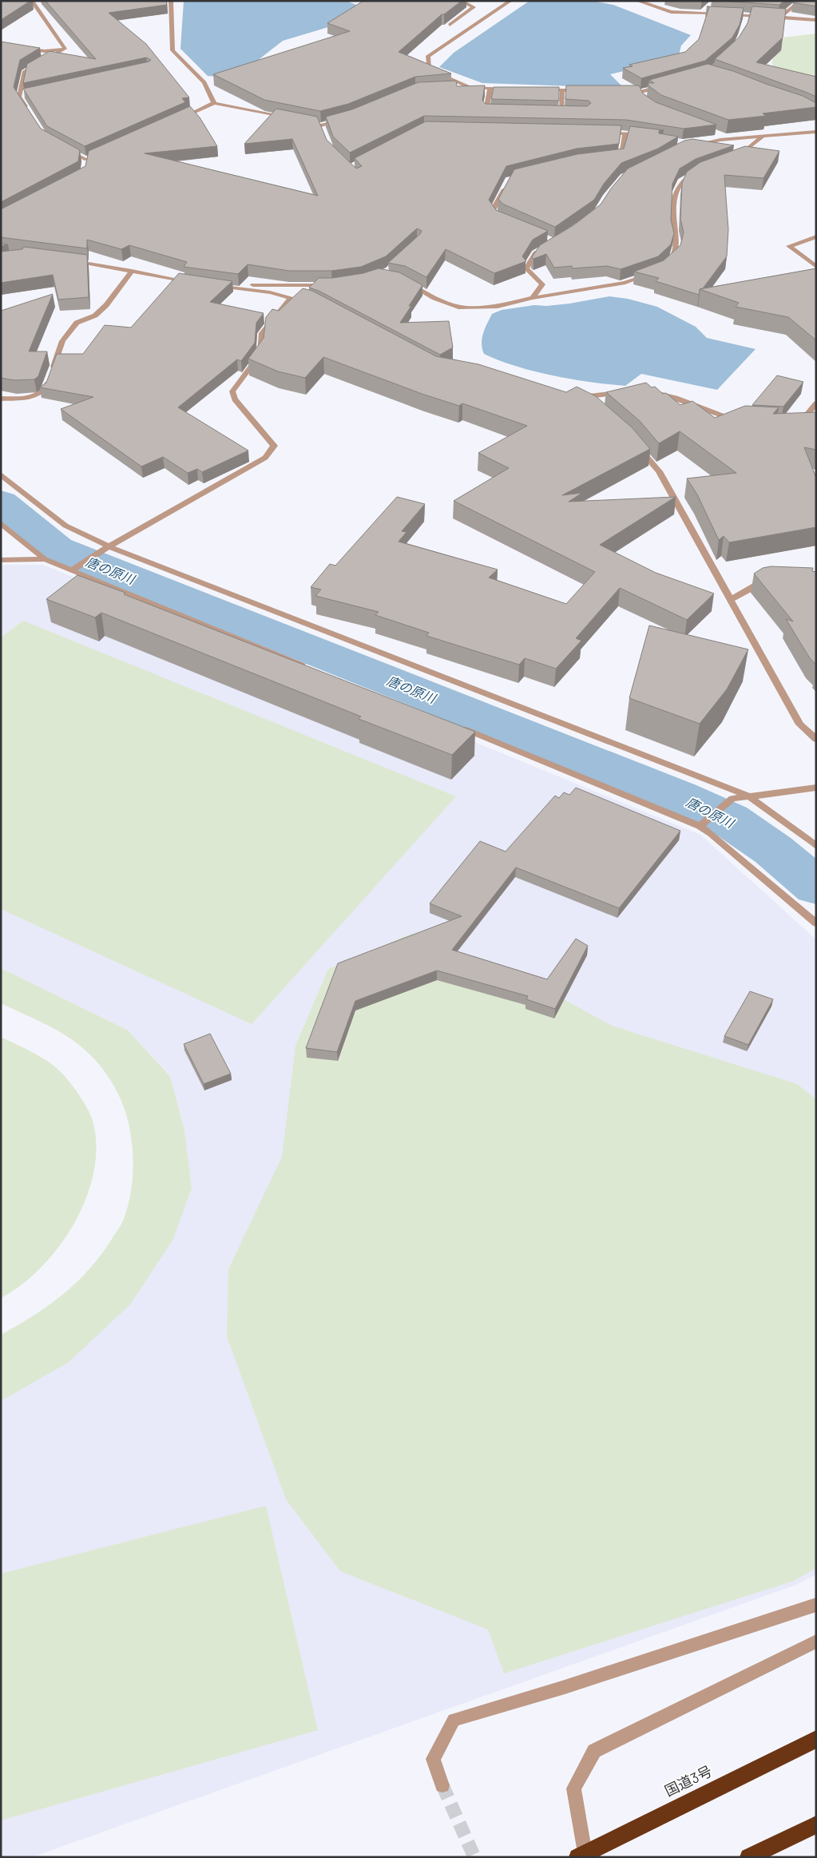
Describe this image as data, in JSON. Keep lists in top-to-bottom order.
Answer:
{
  "streets": {
    "highway": ["国道3号"]
  },
  "water": ["唐の原川"]
}
